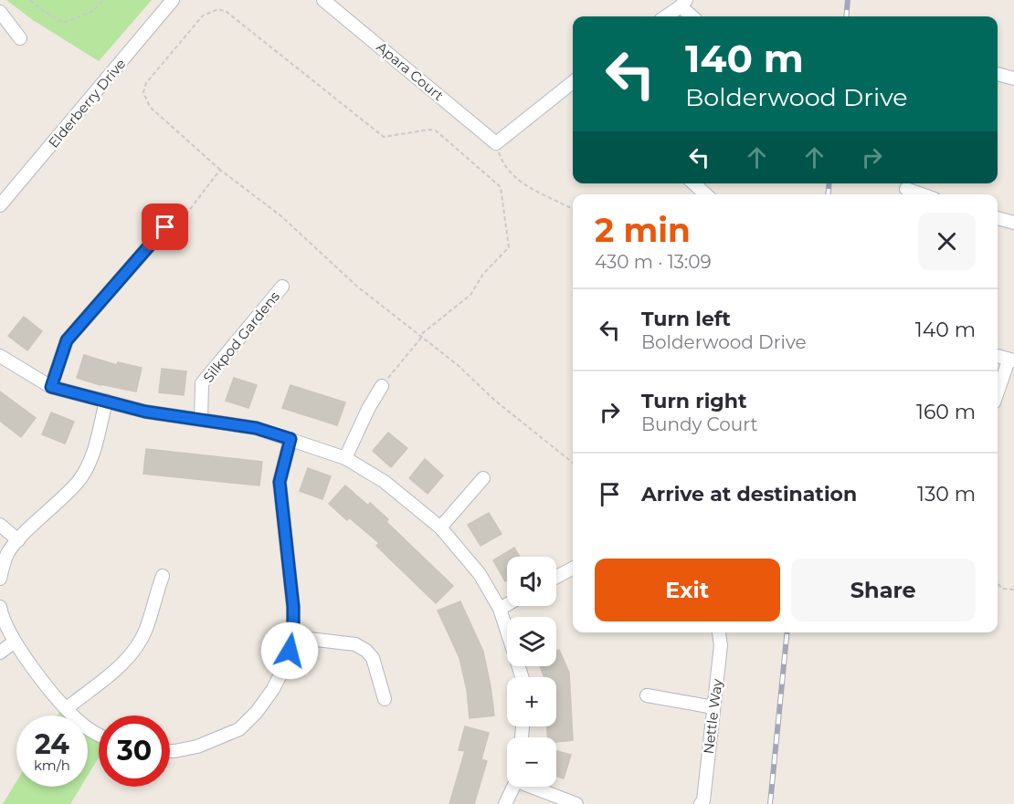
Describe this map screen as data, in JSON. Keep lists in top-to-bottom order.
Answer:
{
  "streets": {
    "street": [
      "Apara Court",
      "Elderberry Drive",
      "Silkpod Gardens",
      "Nettle Way"
    ]
  },
  "page": {
    "turn": ["140 m", "Bolderwood Drive"],
    "heading": ["2 min", "430 m · 13:09"],
    "list": [
      {
        "name": "Turn left",
        "note": "Bolderwood Drive",
        "value": "140 m"
      },
      {
        "name": "Turn right",
        "note": "Bundy Court",
        "value": "160 m"
      },
      {
        "name": "Arrive at destination",
        "value": "130 m"
      }
    ],
    "buttons": ["Exit", "Share"],
    "map_buttons": ["+", "−"],
    "speed": "24 km/h",
    "limit": "30"
  }
}
